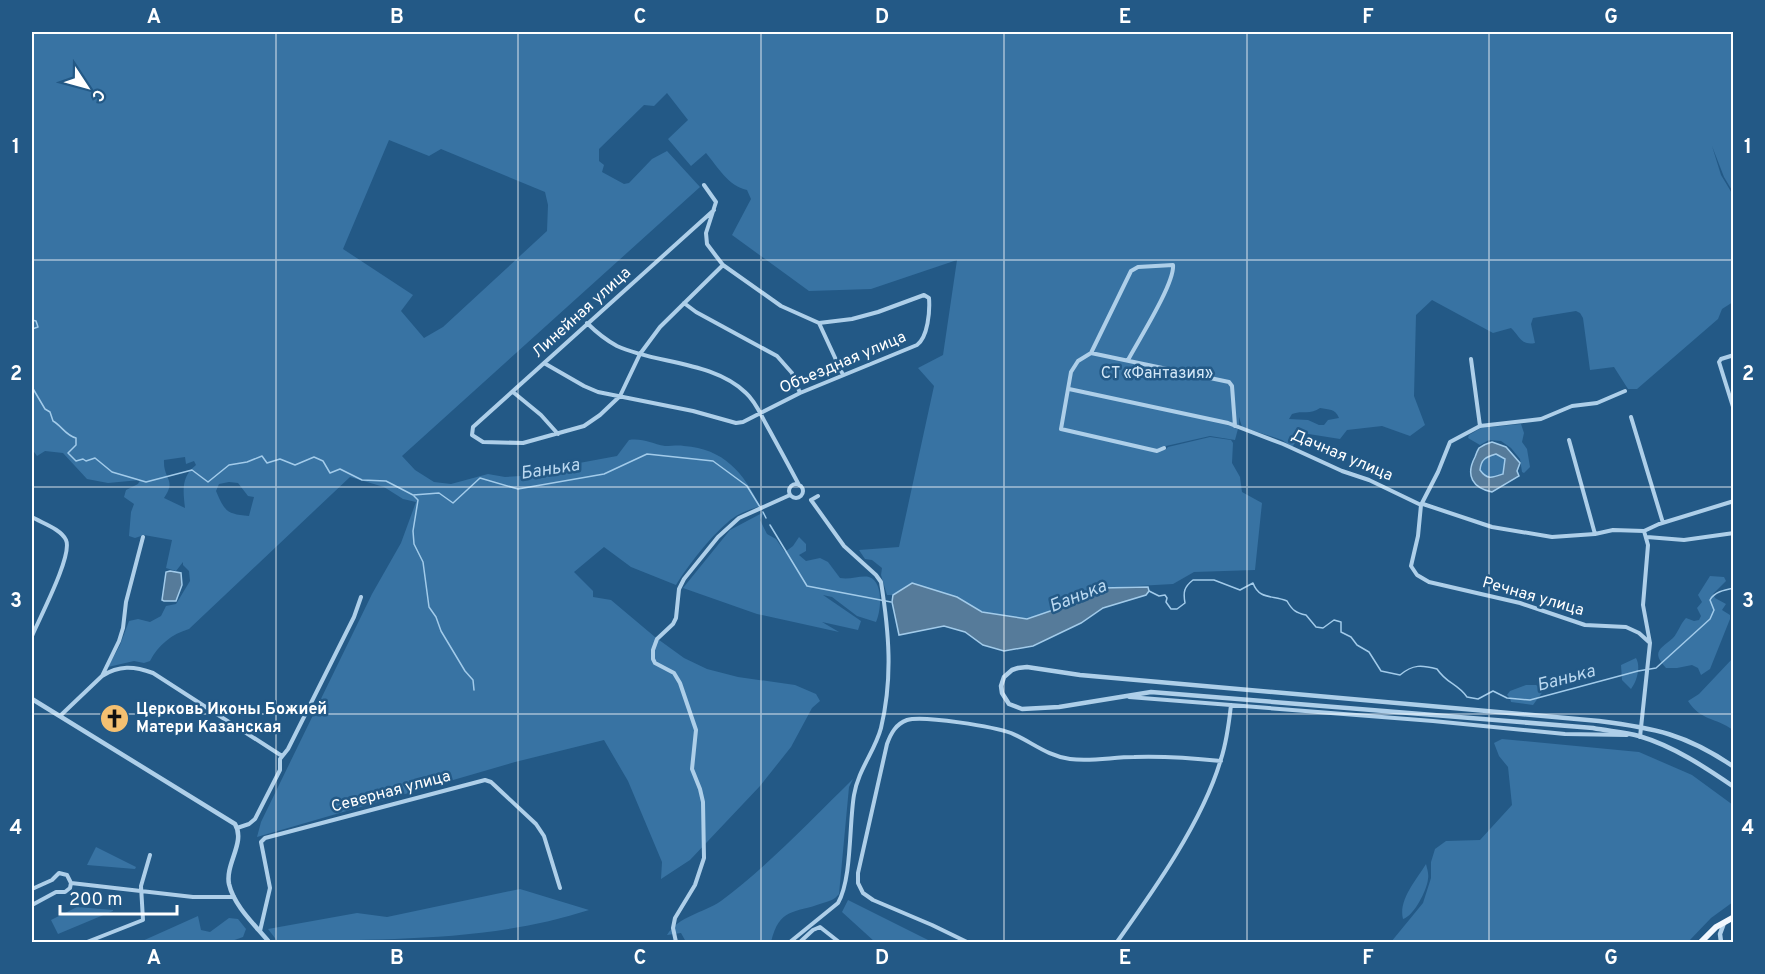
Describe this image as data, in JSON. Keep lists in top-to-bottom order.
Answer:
{
  "streets": {
    "street": [
      "Линейная улица",
      "Объездная улица",
      "Дачная улица",
      "Речная улица",
      "Северная улица"
    ]
  },
  "crossings": [
    ["Линейная улица", "Объездная улица"],
    ["Дачная улица", "Речная улица"]
  ],
  "water": ["Банька"],
  "parks": ["СТ «Фантазия»"],
  "places": {
    "church": ["Церковь Иконы Божией Матери Казанская"]
  },
  "scale_bar": "200 m",
  "north": "bottom right",
  "grid": {
    "columns": [
      "A",
      "B",
      "C",
      "D",
      "E",
      "F",
      "G"
    ],
    "rows": [
      "1",
      "2",
      "3",
      "4"
    ]
  }
}
